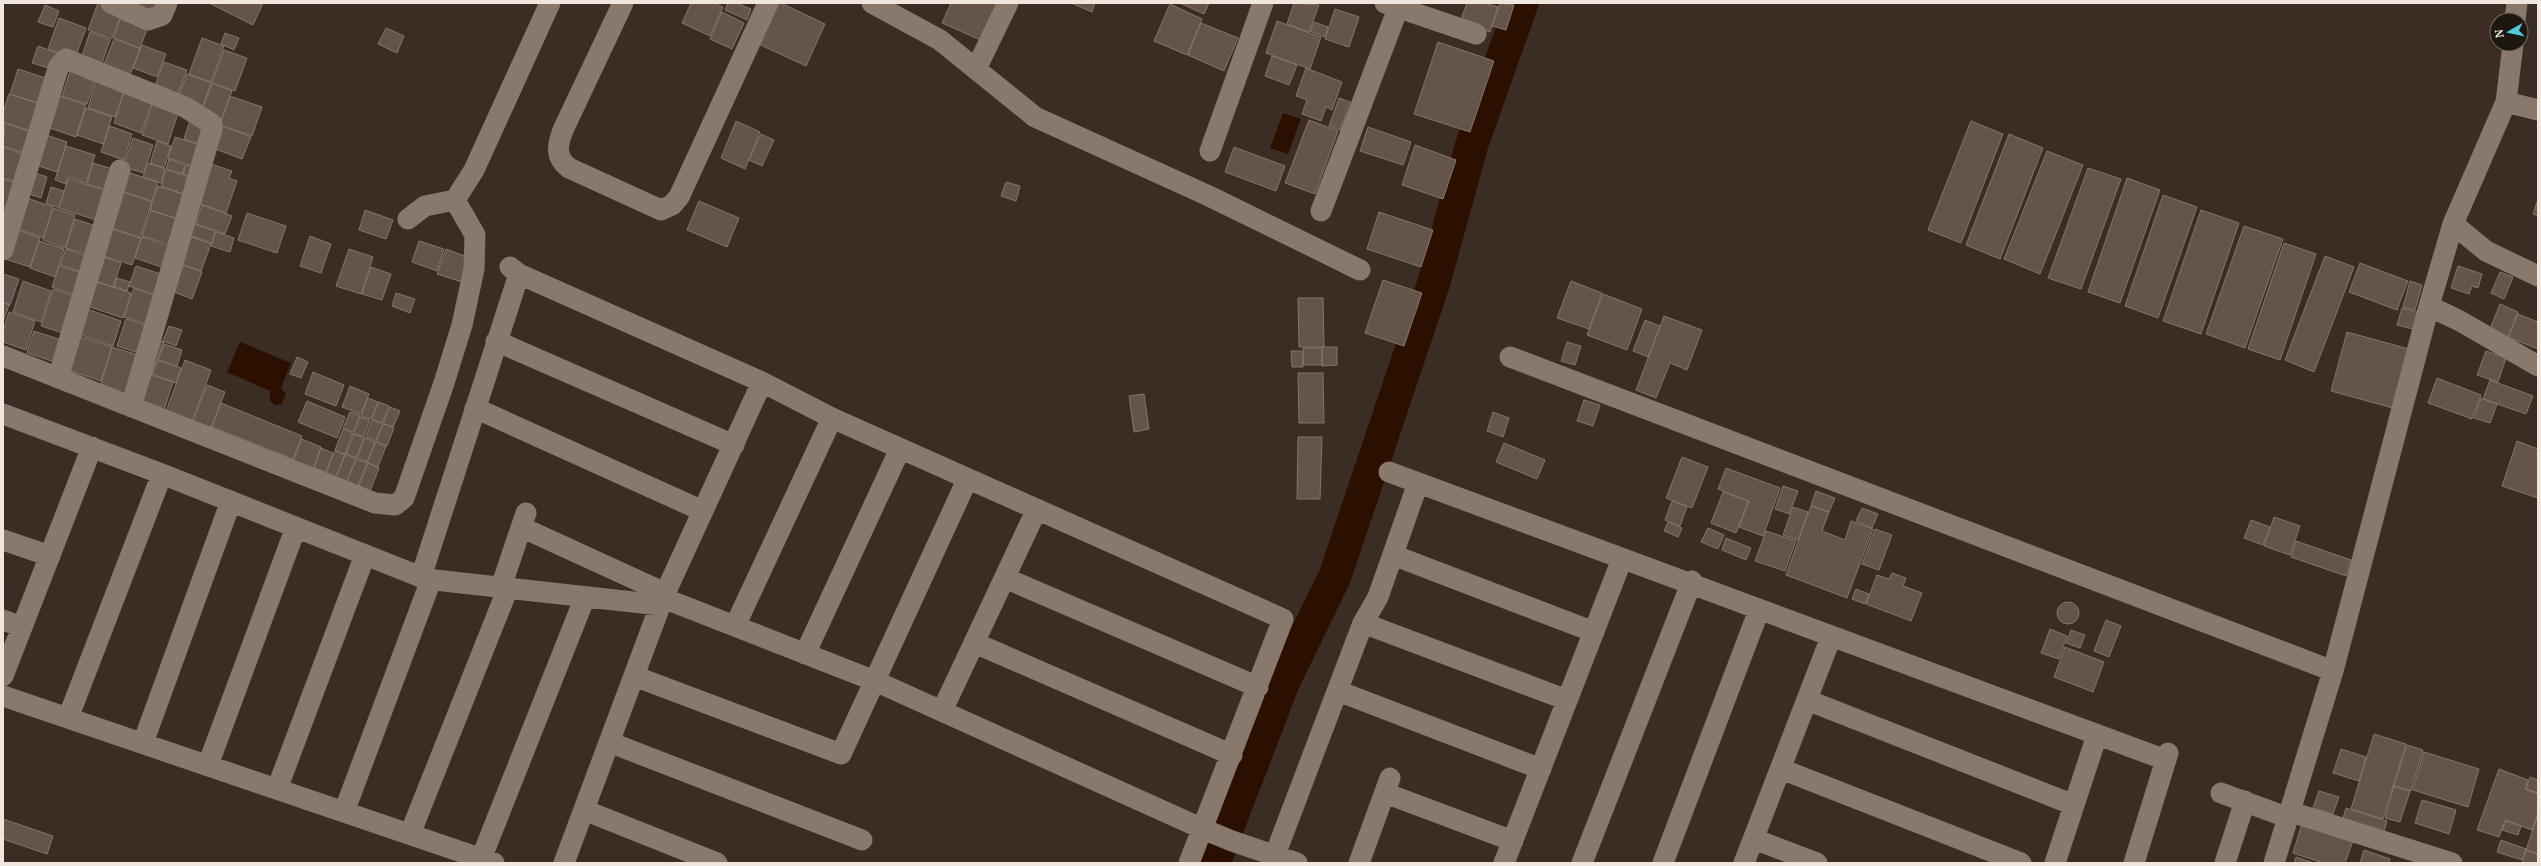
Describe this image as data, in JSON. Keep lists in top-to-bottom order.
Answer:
{
  "north": "left"
}
